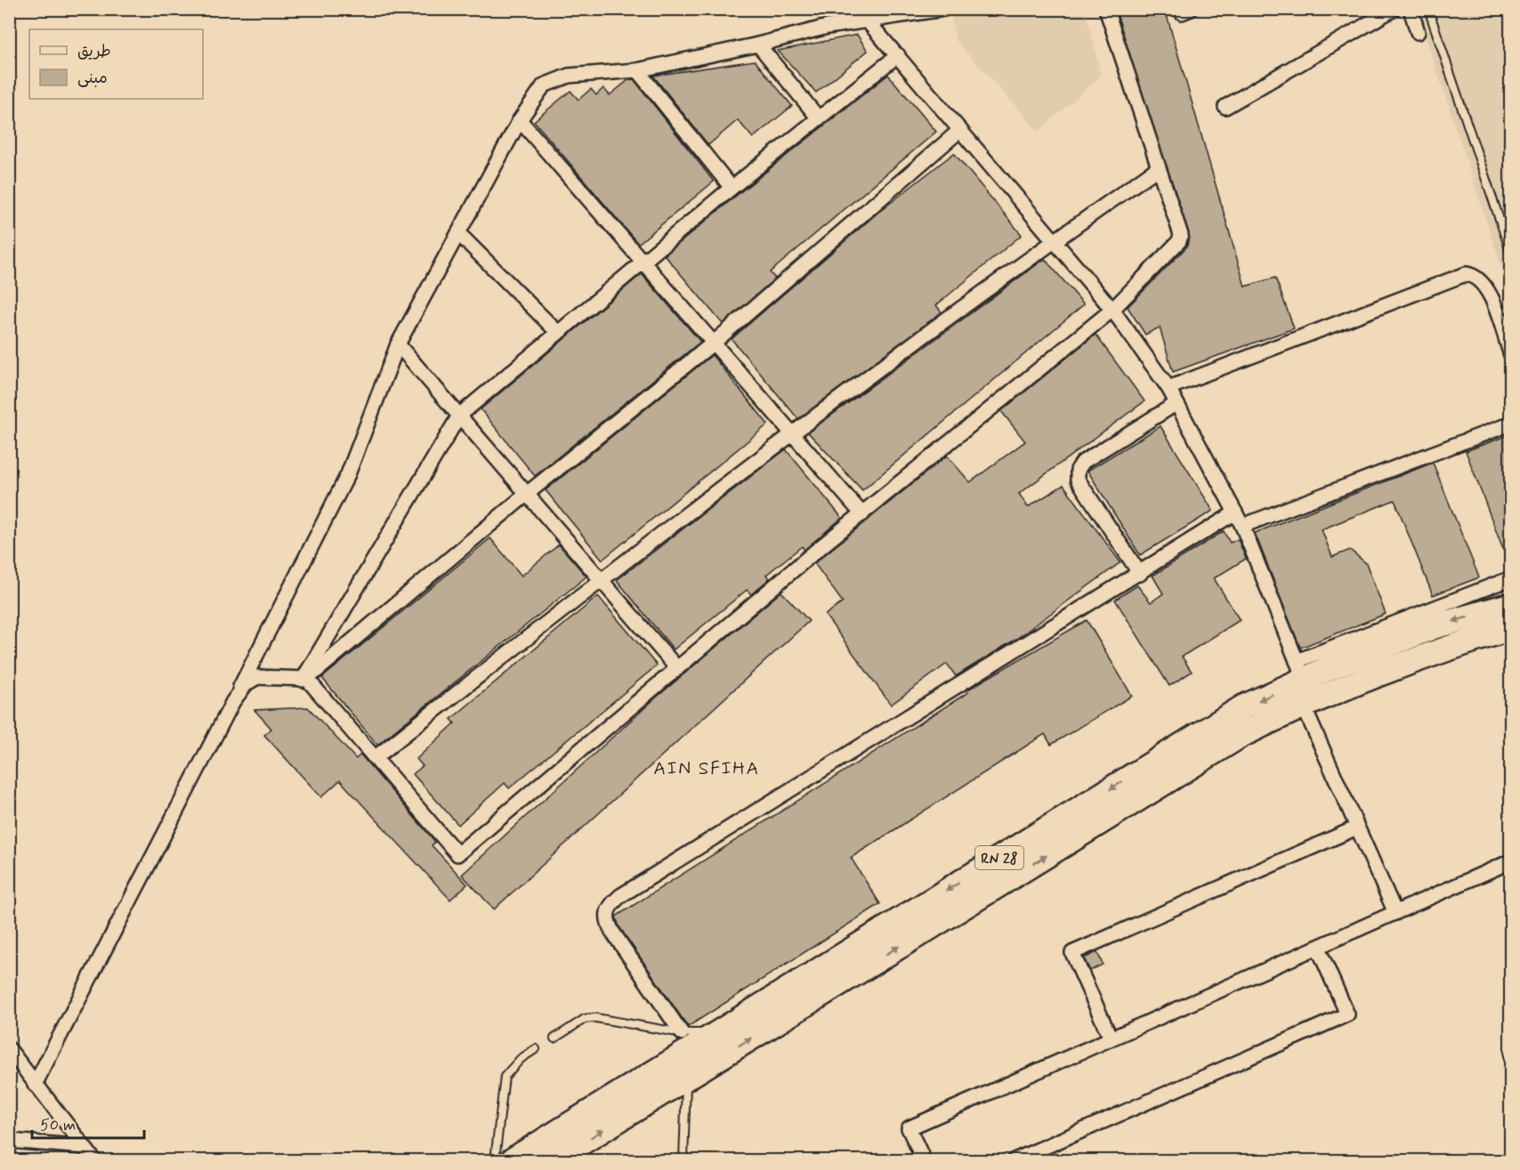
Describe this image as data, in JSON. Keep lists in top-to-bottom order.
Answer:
{
  "streets": {
    "highway": ["RN 28"]
  },
  "districts": ["AIN SFIHA"],
  "legend": ["طريق", "مبنى"],
  "scale_bar": "50 m"
}
